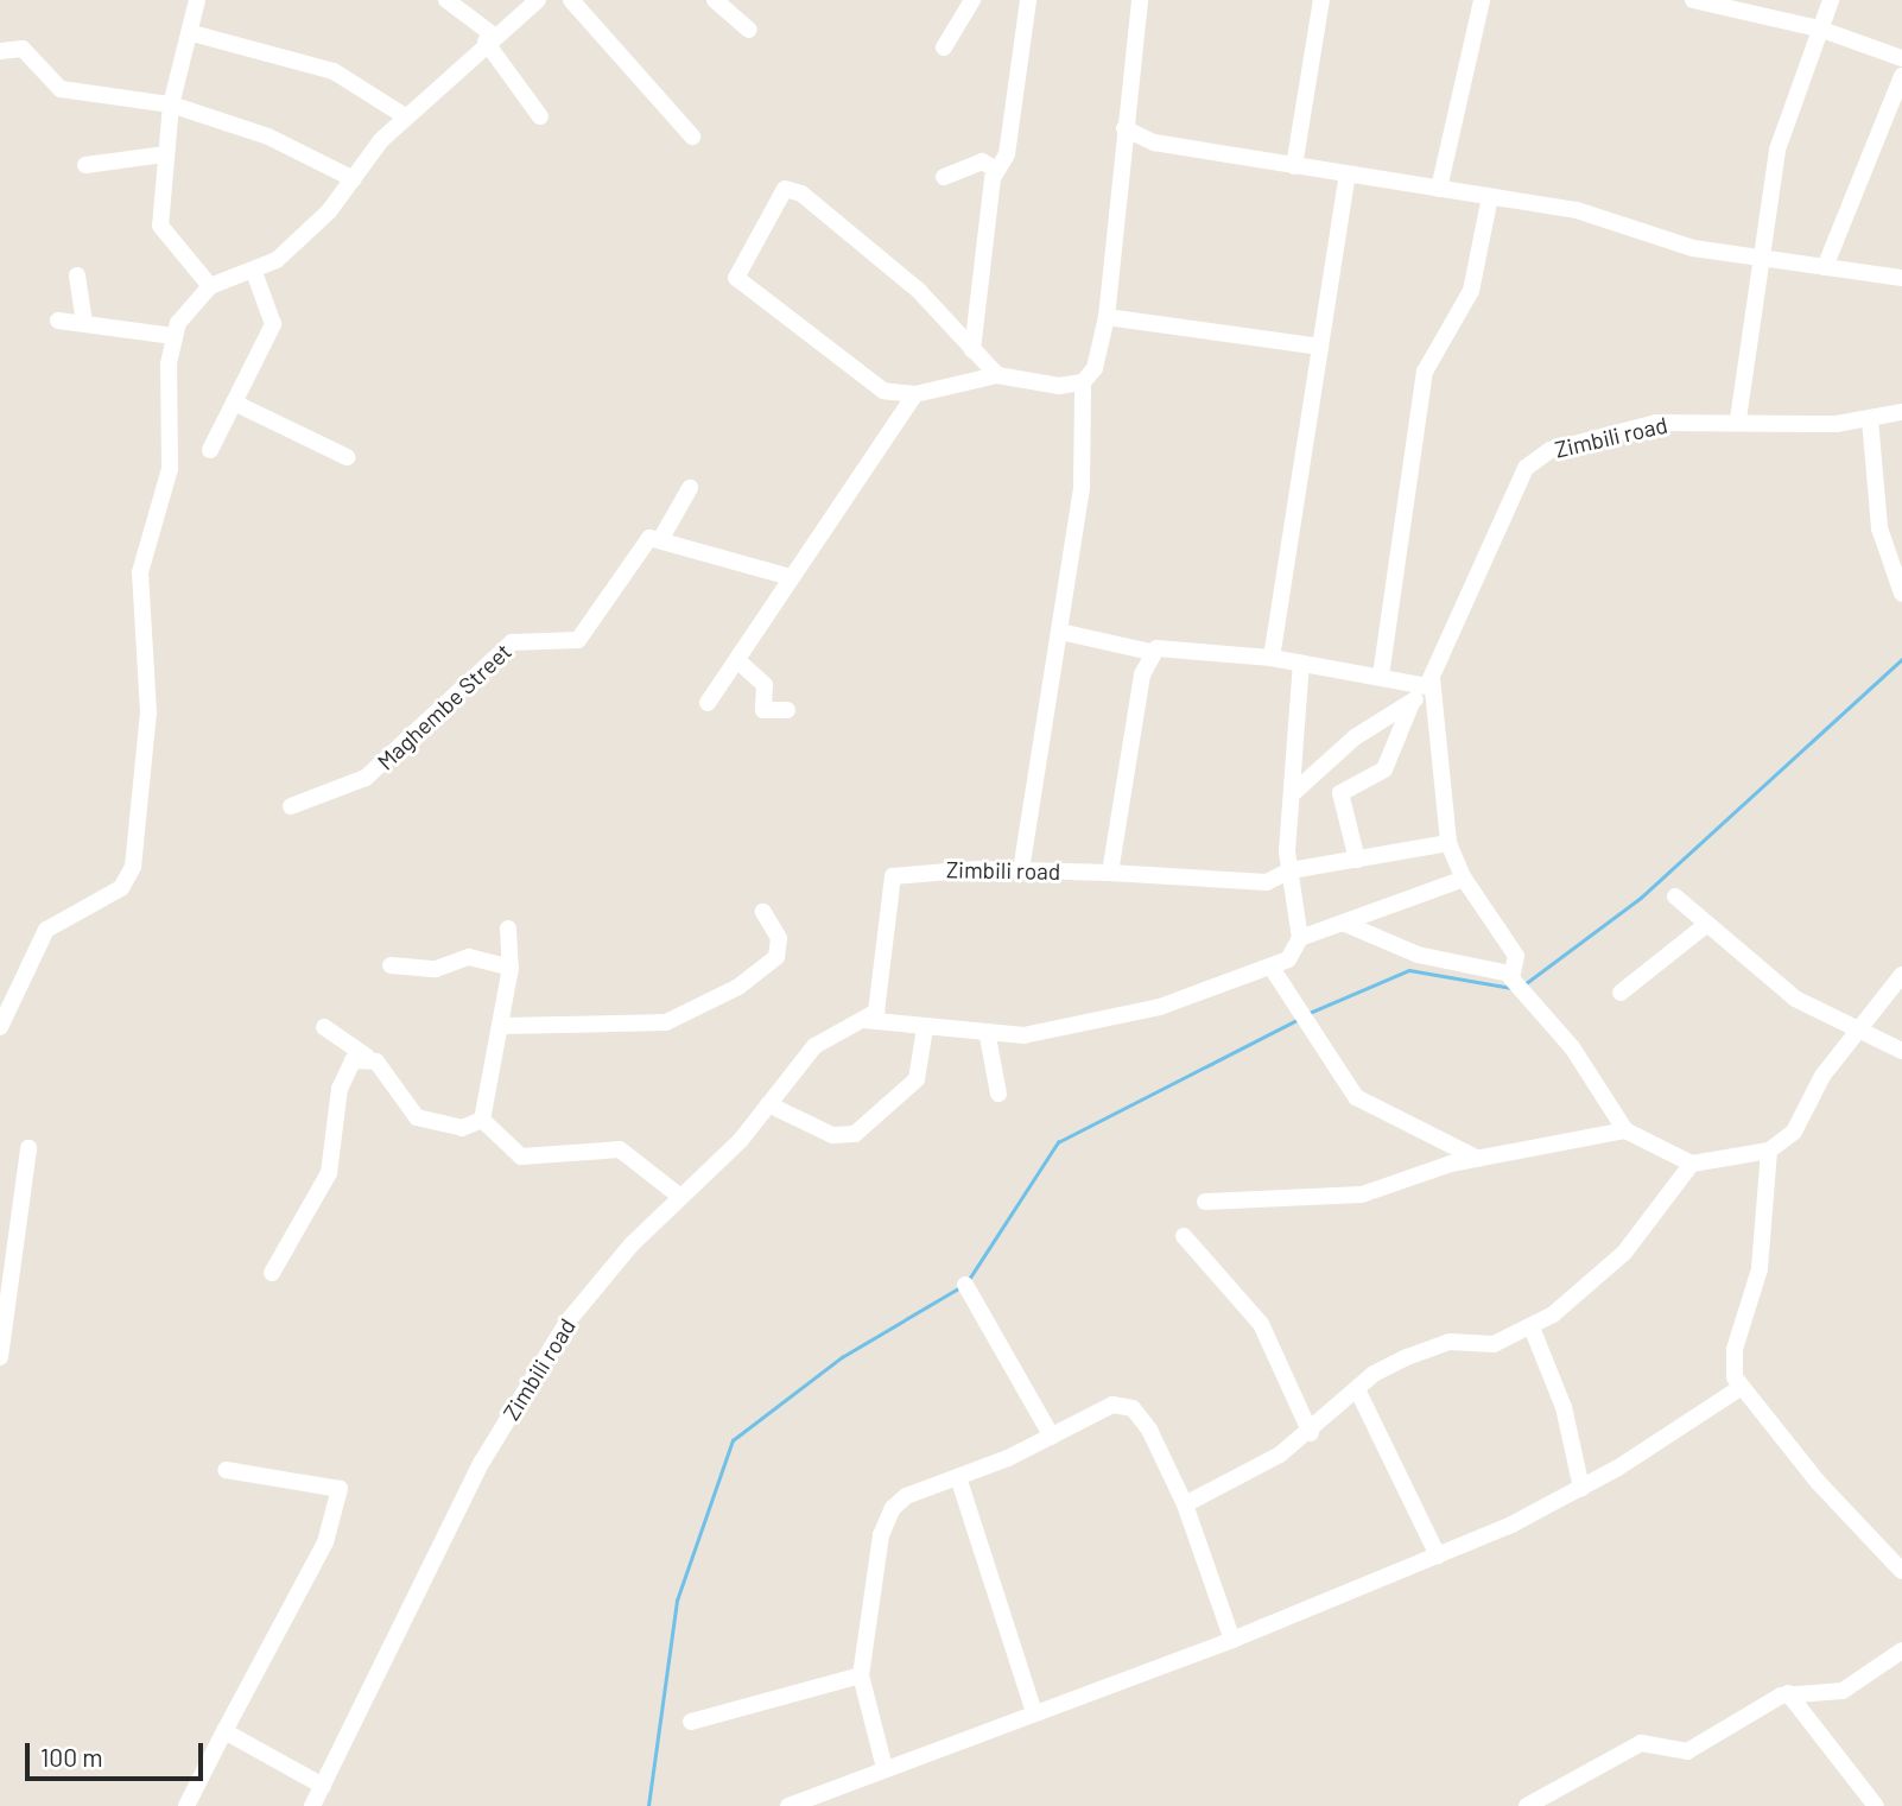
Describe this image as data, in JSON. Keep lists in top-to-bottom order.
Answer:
{
  "streets": {
    "street": ["Zimbili road", "Maghembe Street"]
  },
  "scale_bar": "100 m"
}
